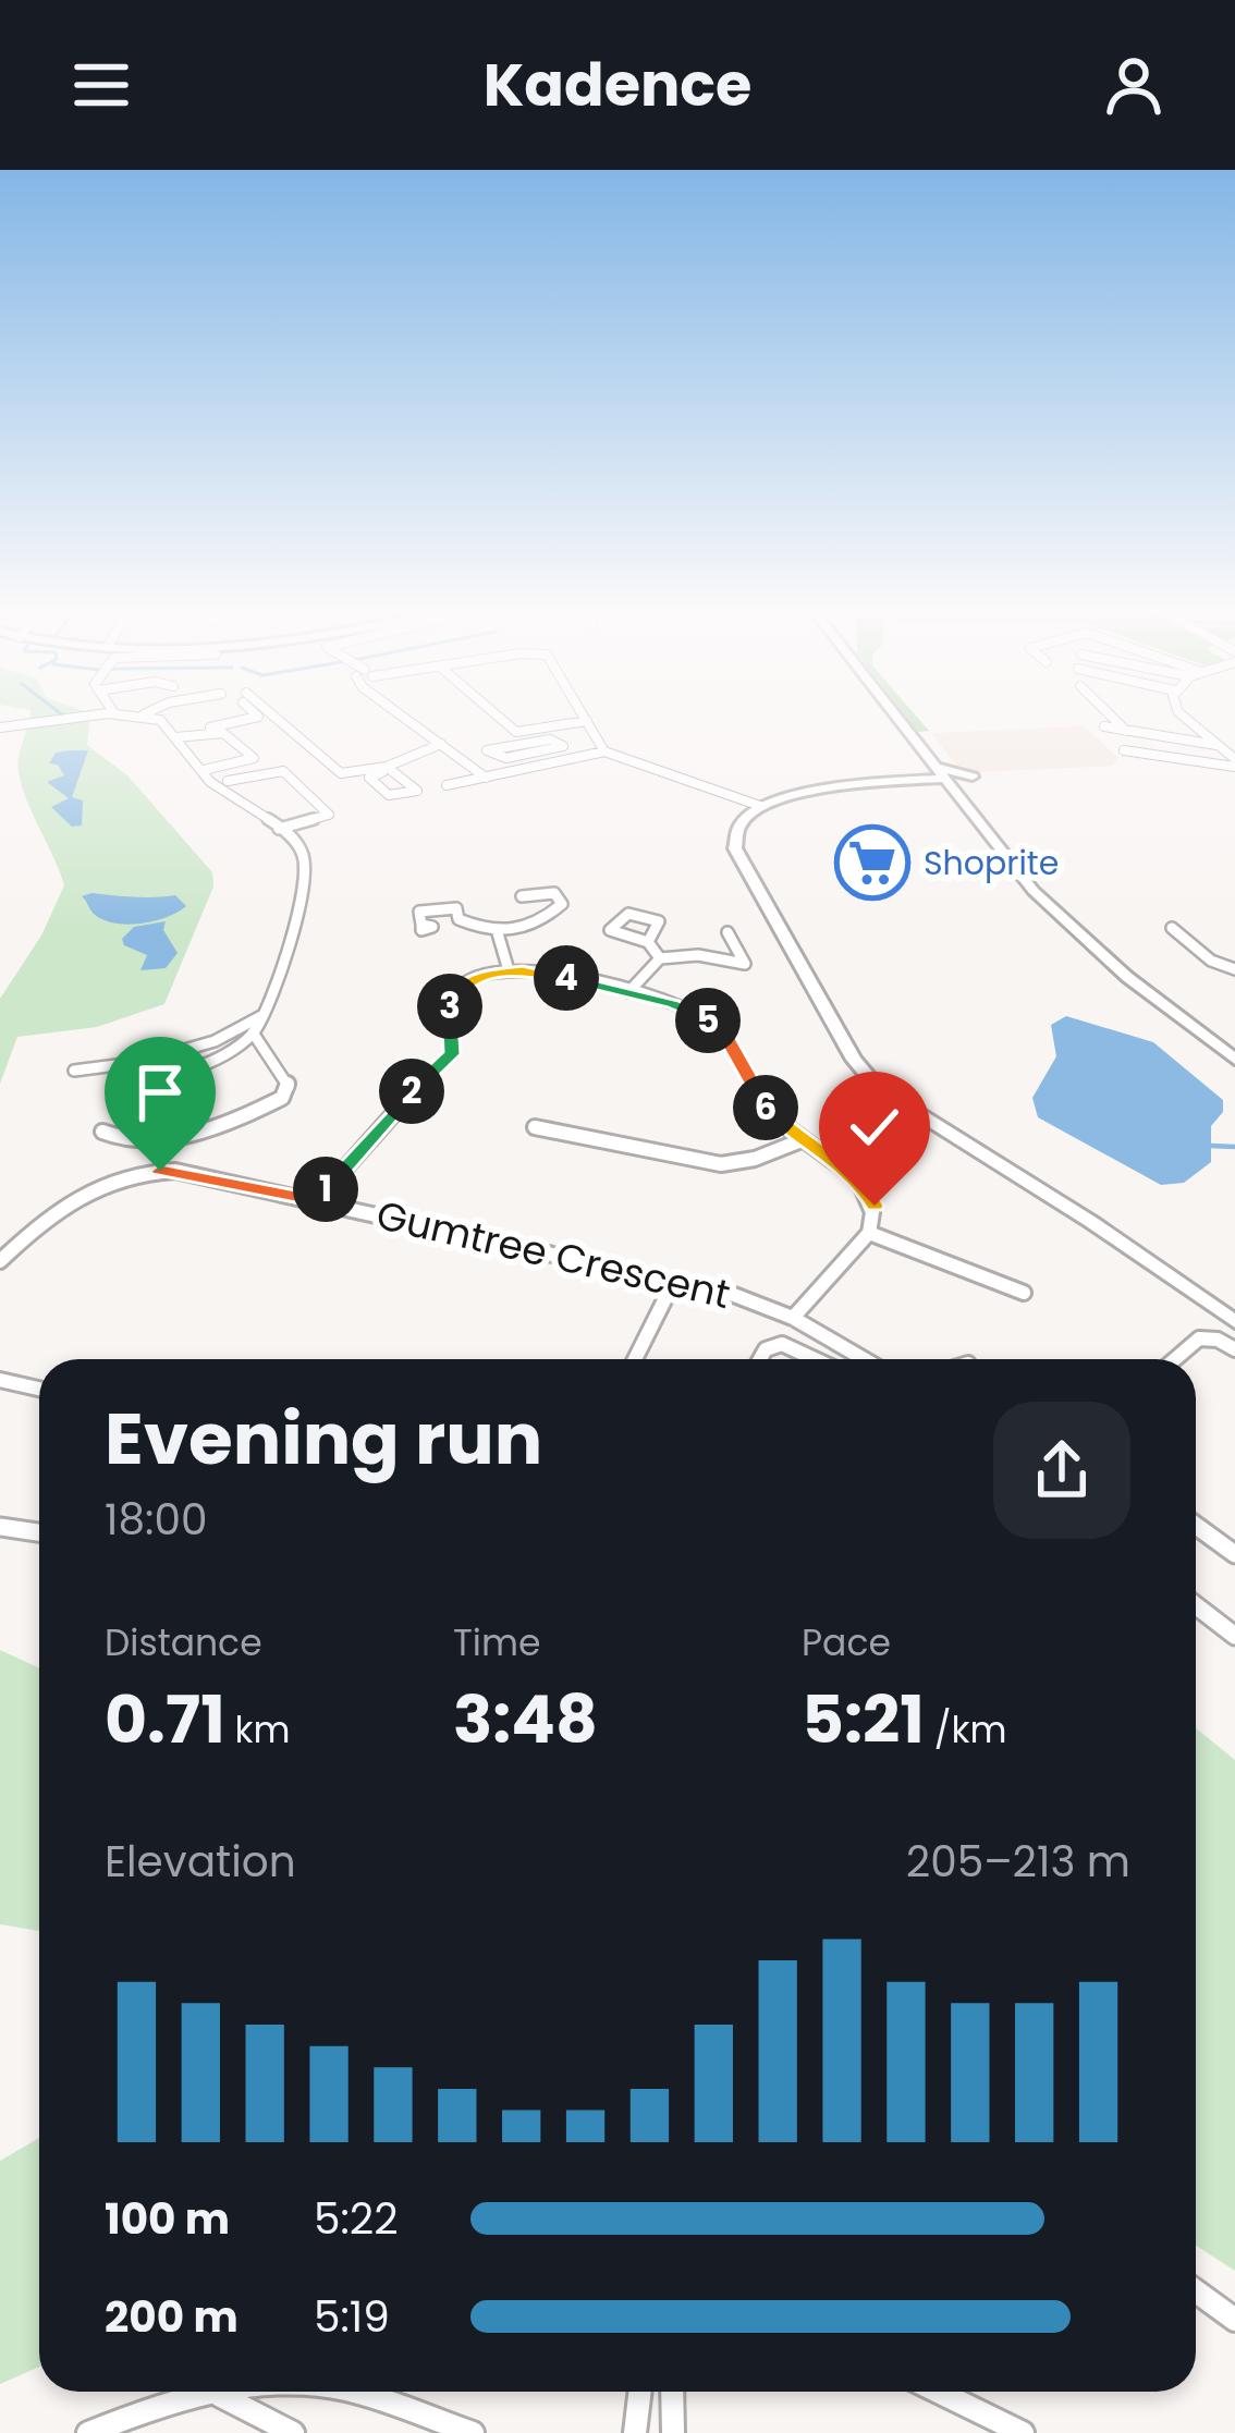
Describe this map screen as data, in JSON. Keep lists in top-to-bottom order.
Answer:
{
  "streets": {
    "street": ["Gumtree Crescent"]
  },
  "places": {
    "supermarket": ["Shoprite"]
  },
  "page": {
    "header": "Kadence",
    "pins": [
      "4",
      "3",
      "5",
      "2",
      "6",
      "1"
    ],
    "heading": ["Evening run", "18:00"],
    "stats": [
      ["Distance", "0.71 km"],
      ["Time", "3:48"],
      ["Pace", "5:21 /km"]
    ],
    "chart": ["Elevation", "205–213 m"],
    "list": [
      {
        "name": "100 m",
        "note": "5:22"
      },
      {
        "name": "200 m",
        "note": "5:19"
      }
    ]
  }
}
